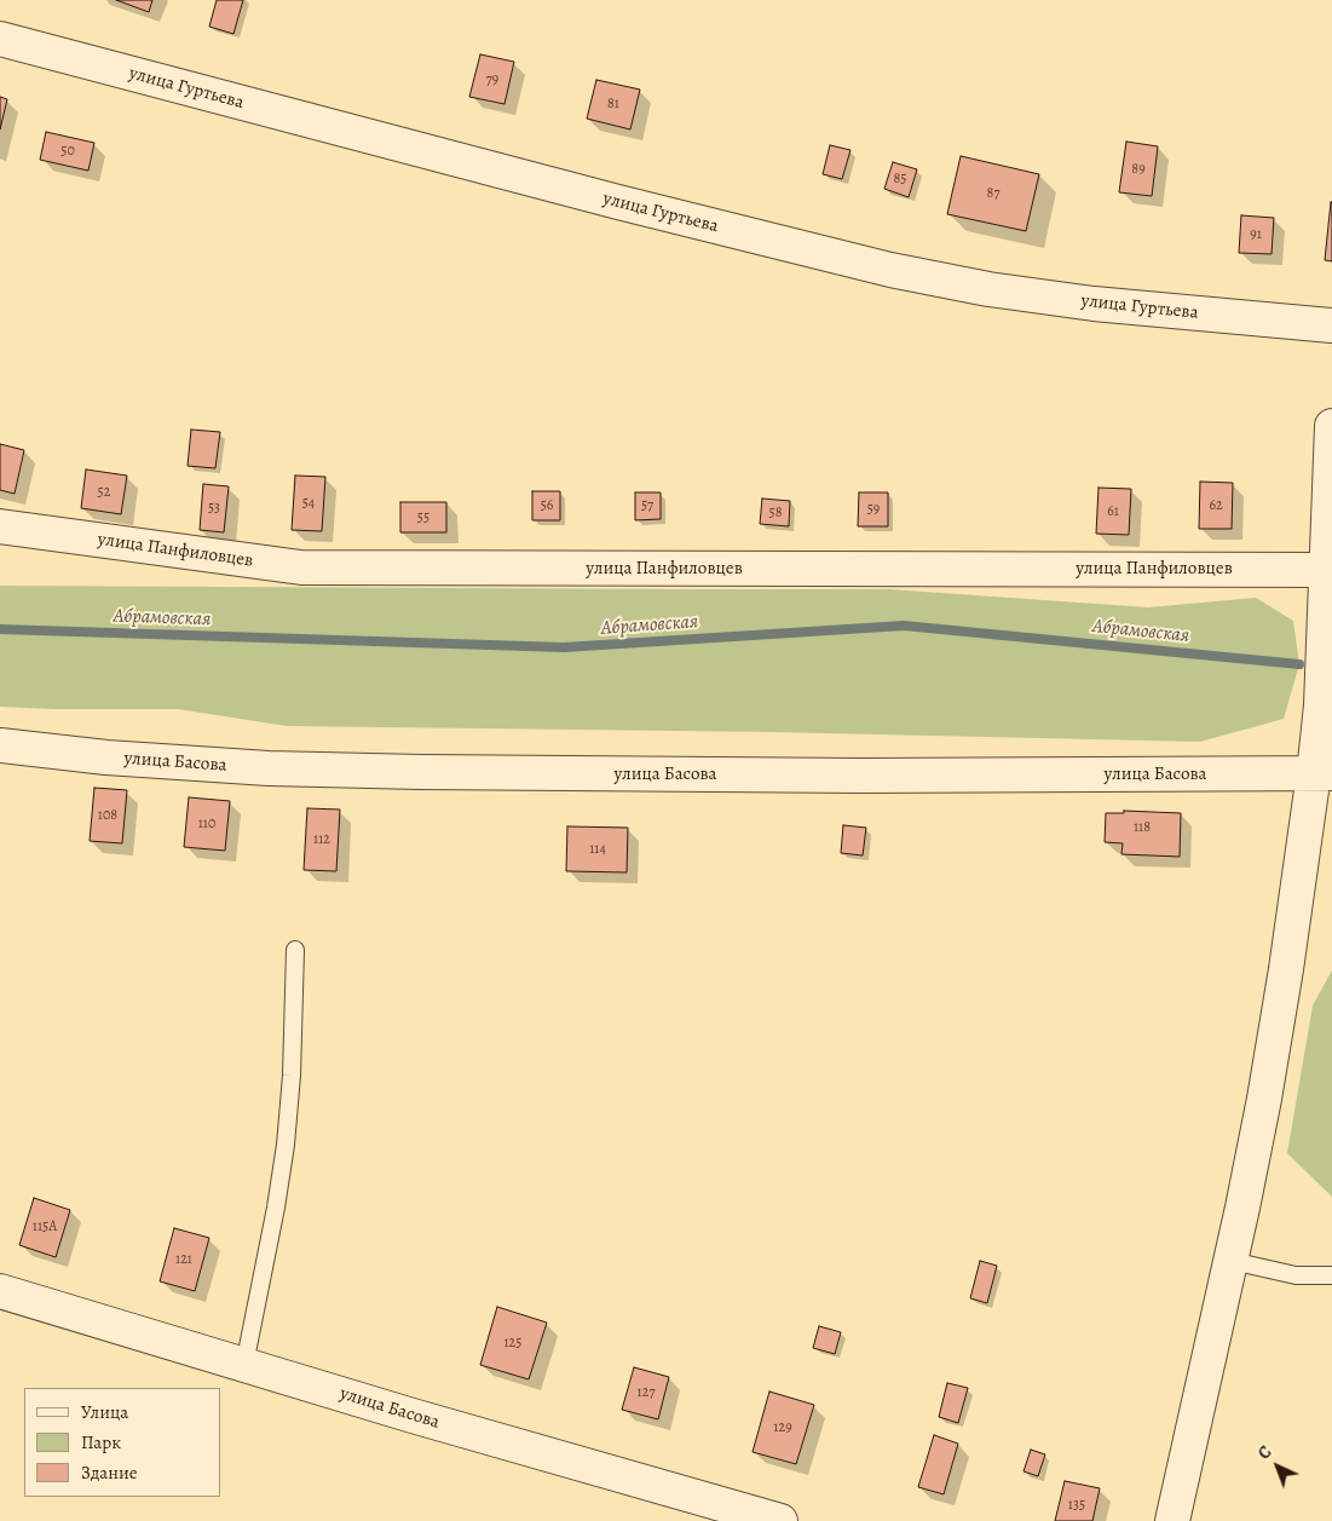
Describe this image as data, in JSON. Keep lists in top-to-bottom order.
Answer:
{
  "streets": {
    "street": ["улица Гуртьева", "улица Панфиловцев", "улица Басова"]
  },
  "water": ["Абрамовская"],
  "house_numbers": [
    "79",
    "81",
    "50",
    "89",
    "85",
    "87",
    "91",
    "52",
    "54",
    "56",
    "57",
    "62",
    "53",
    "59",
    "61",
    "58",
    "55",
    "108",
    "110",
    "118",
    "112",
    "114",
    "115А",
    "121",
    "125",
    "127",
    "129",
    "135"
  ],
  "legend": ["Улица", "Парк", "Здание"],
  "north": "top left"
}
